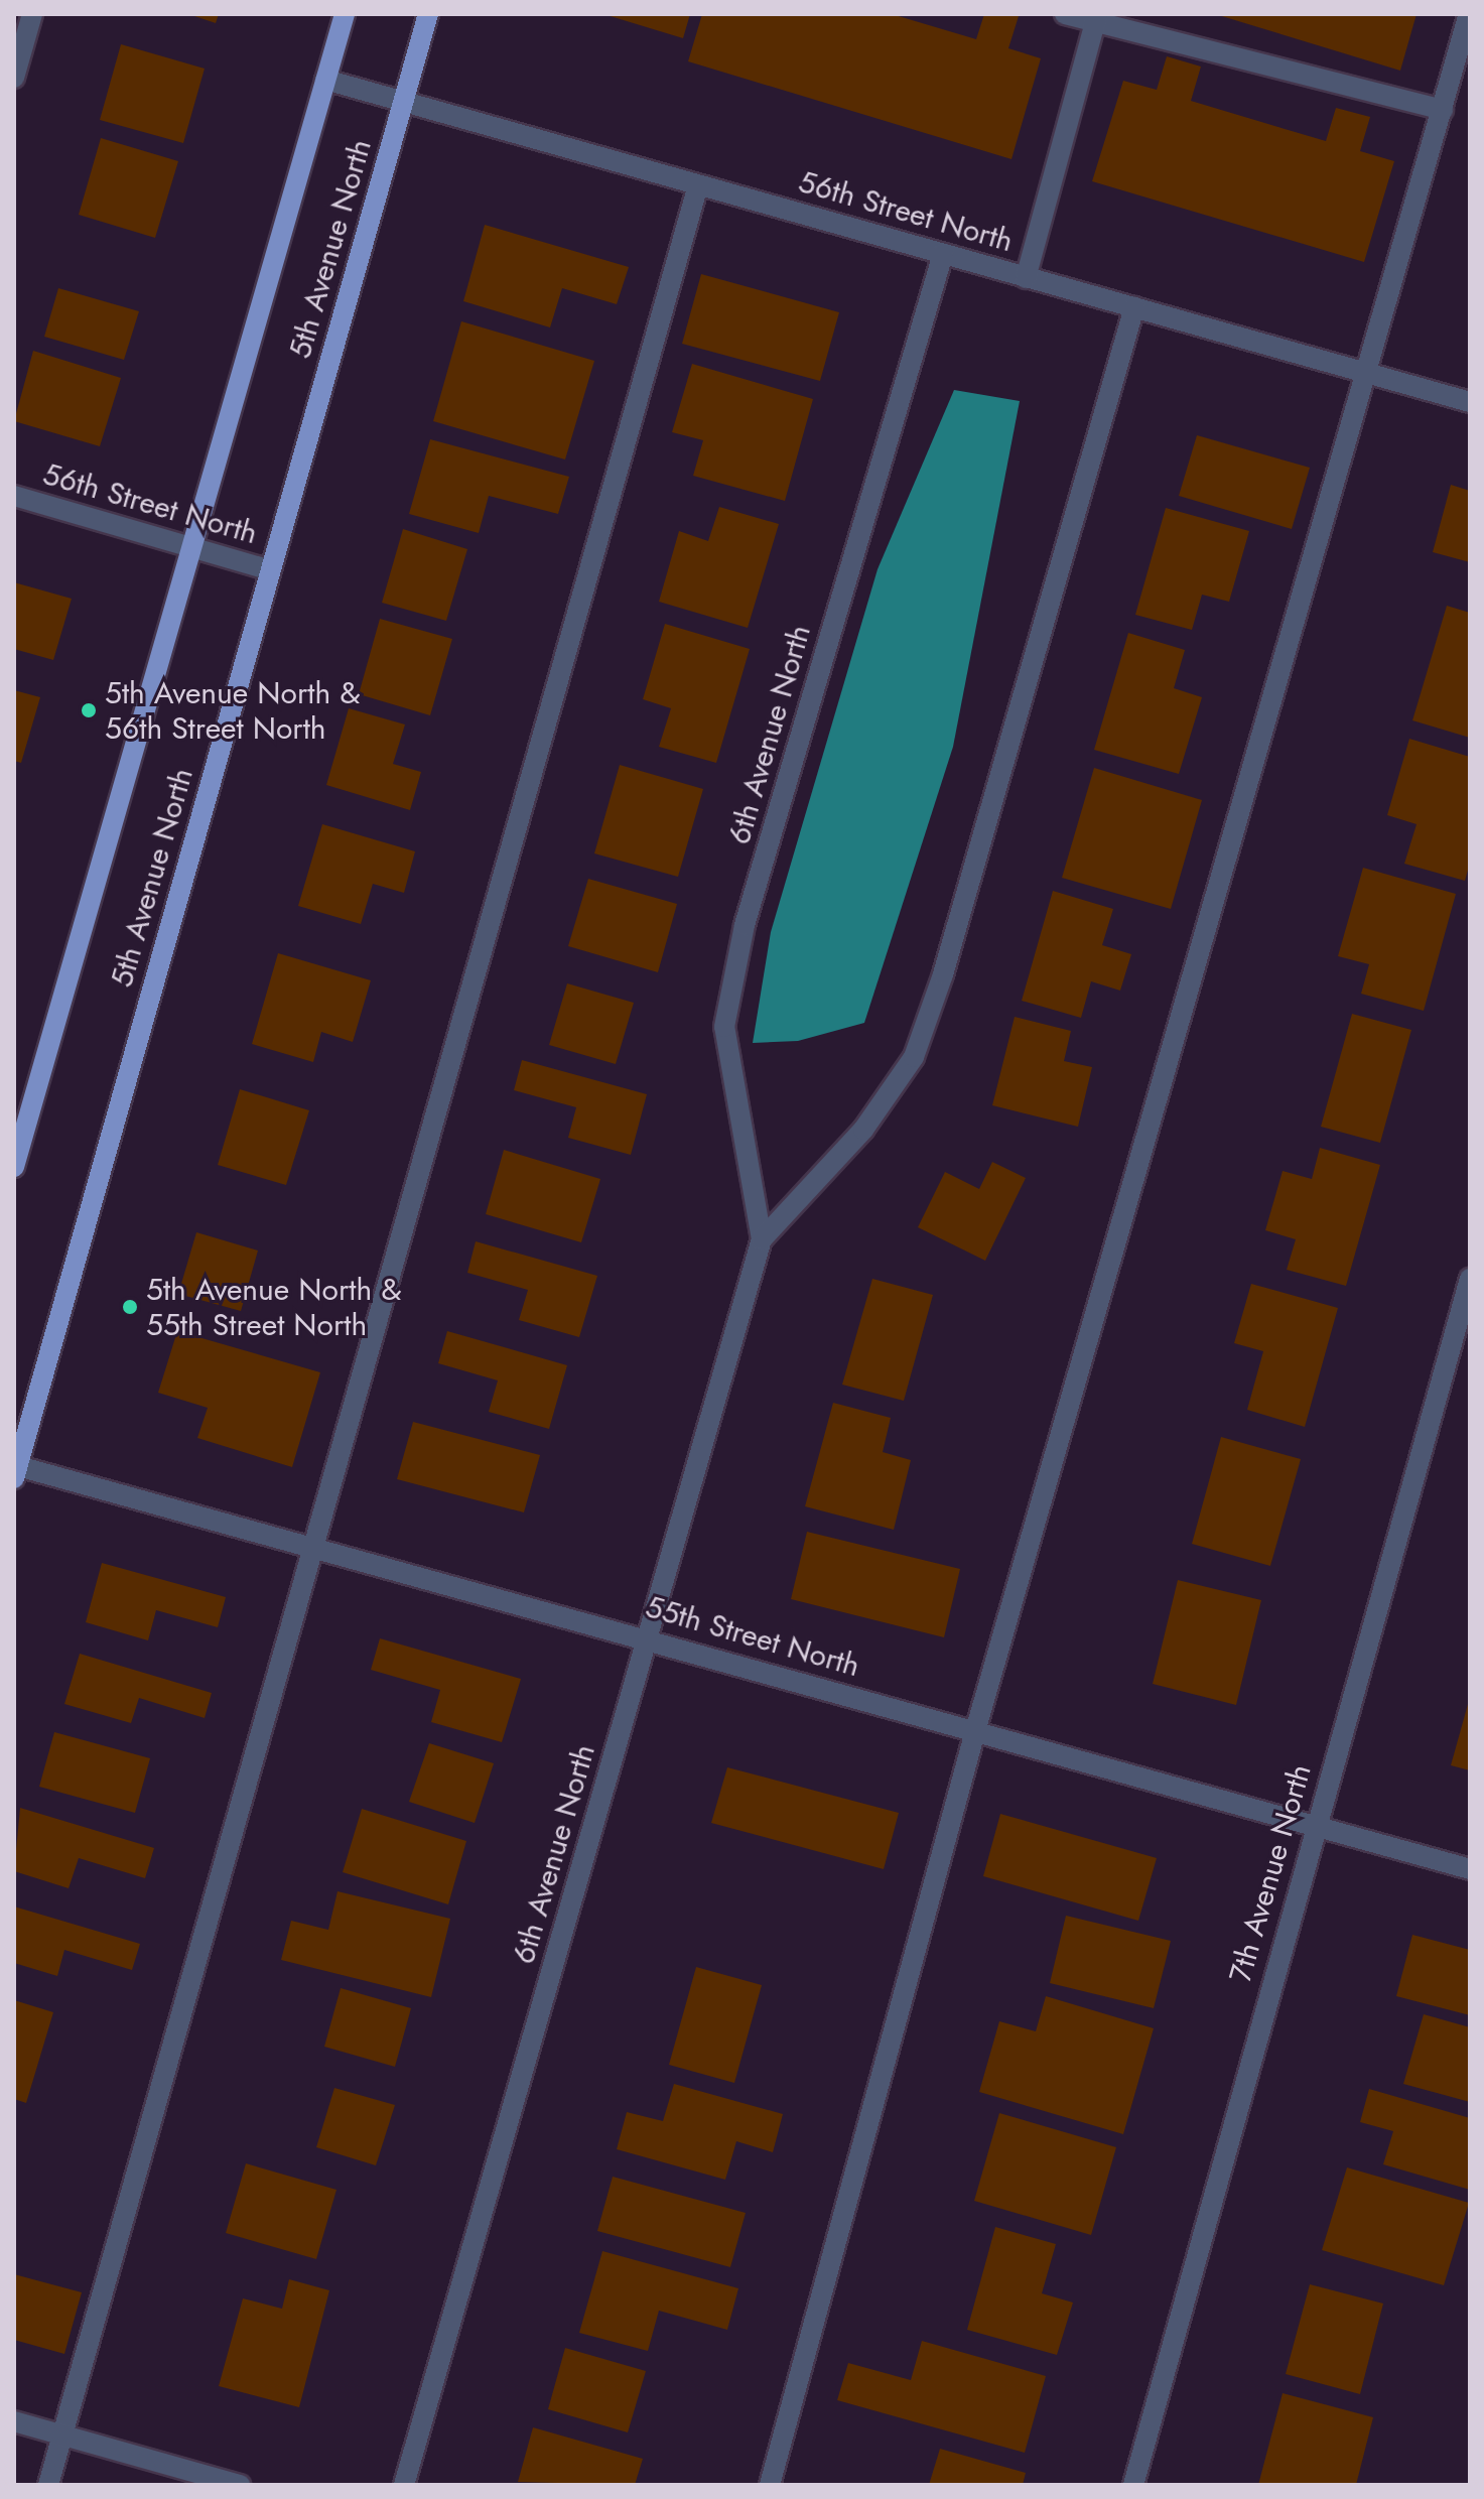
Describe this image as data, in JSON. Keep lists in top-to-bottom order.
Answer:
{
  "streets": {
    "main road": ["5th Avenue North"],
    "street": [
      "56th Street North",
      "6th Avenue North",
      "55th Street North",
      "7th Avenue North"
    ]
  },
  "crossings": [
    ["56th Street North", "5th Avenue North"],
    ["56th Street North", "6th Avenue North"],
    ["5th Avenue North", "55th Street North"],
    ["6th Avenue North", "55th Street North"],
    ["55th Street North", "7th Avenue North"]
  ],
  "places": ["5th Avenue North & 56th Street North", "5th Avenue North & 55th Street North"]
}
